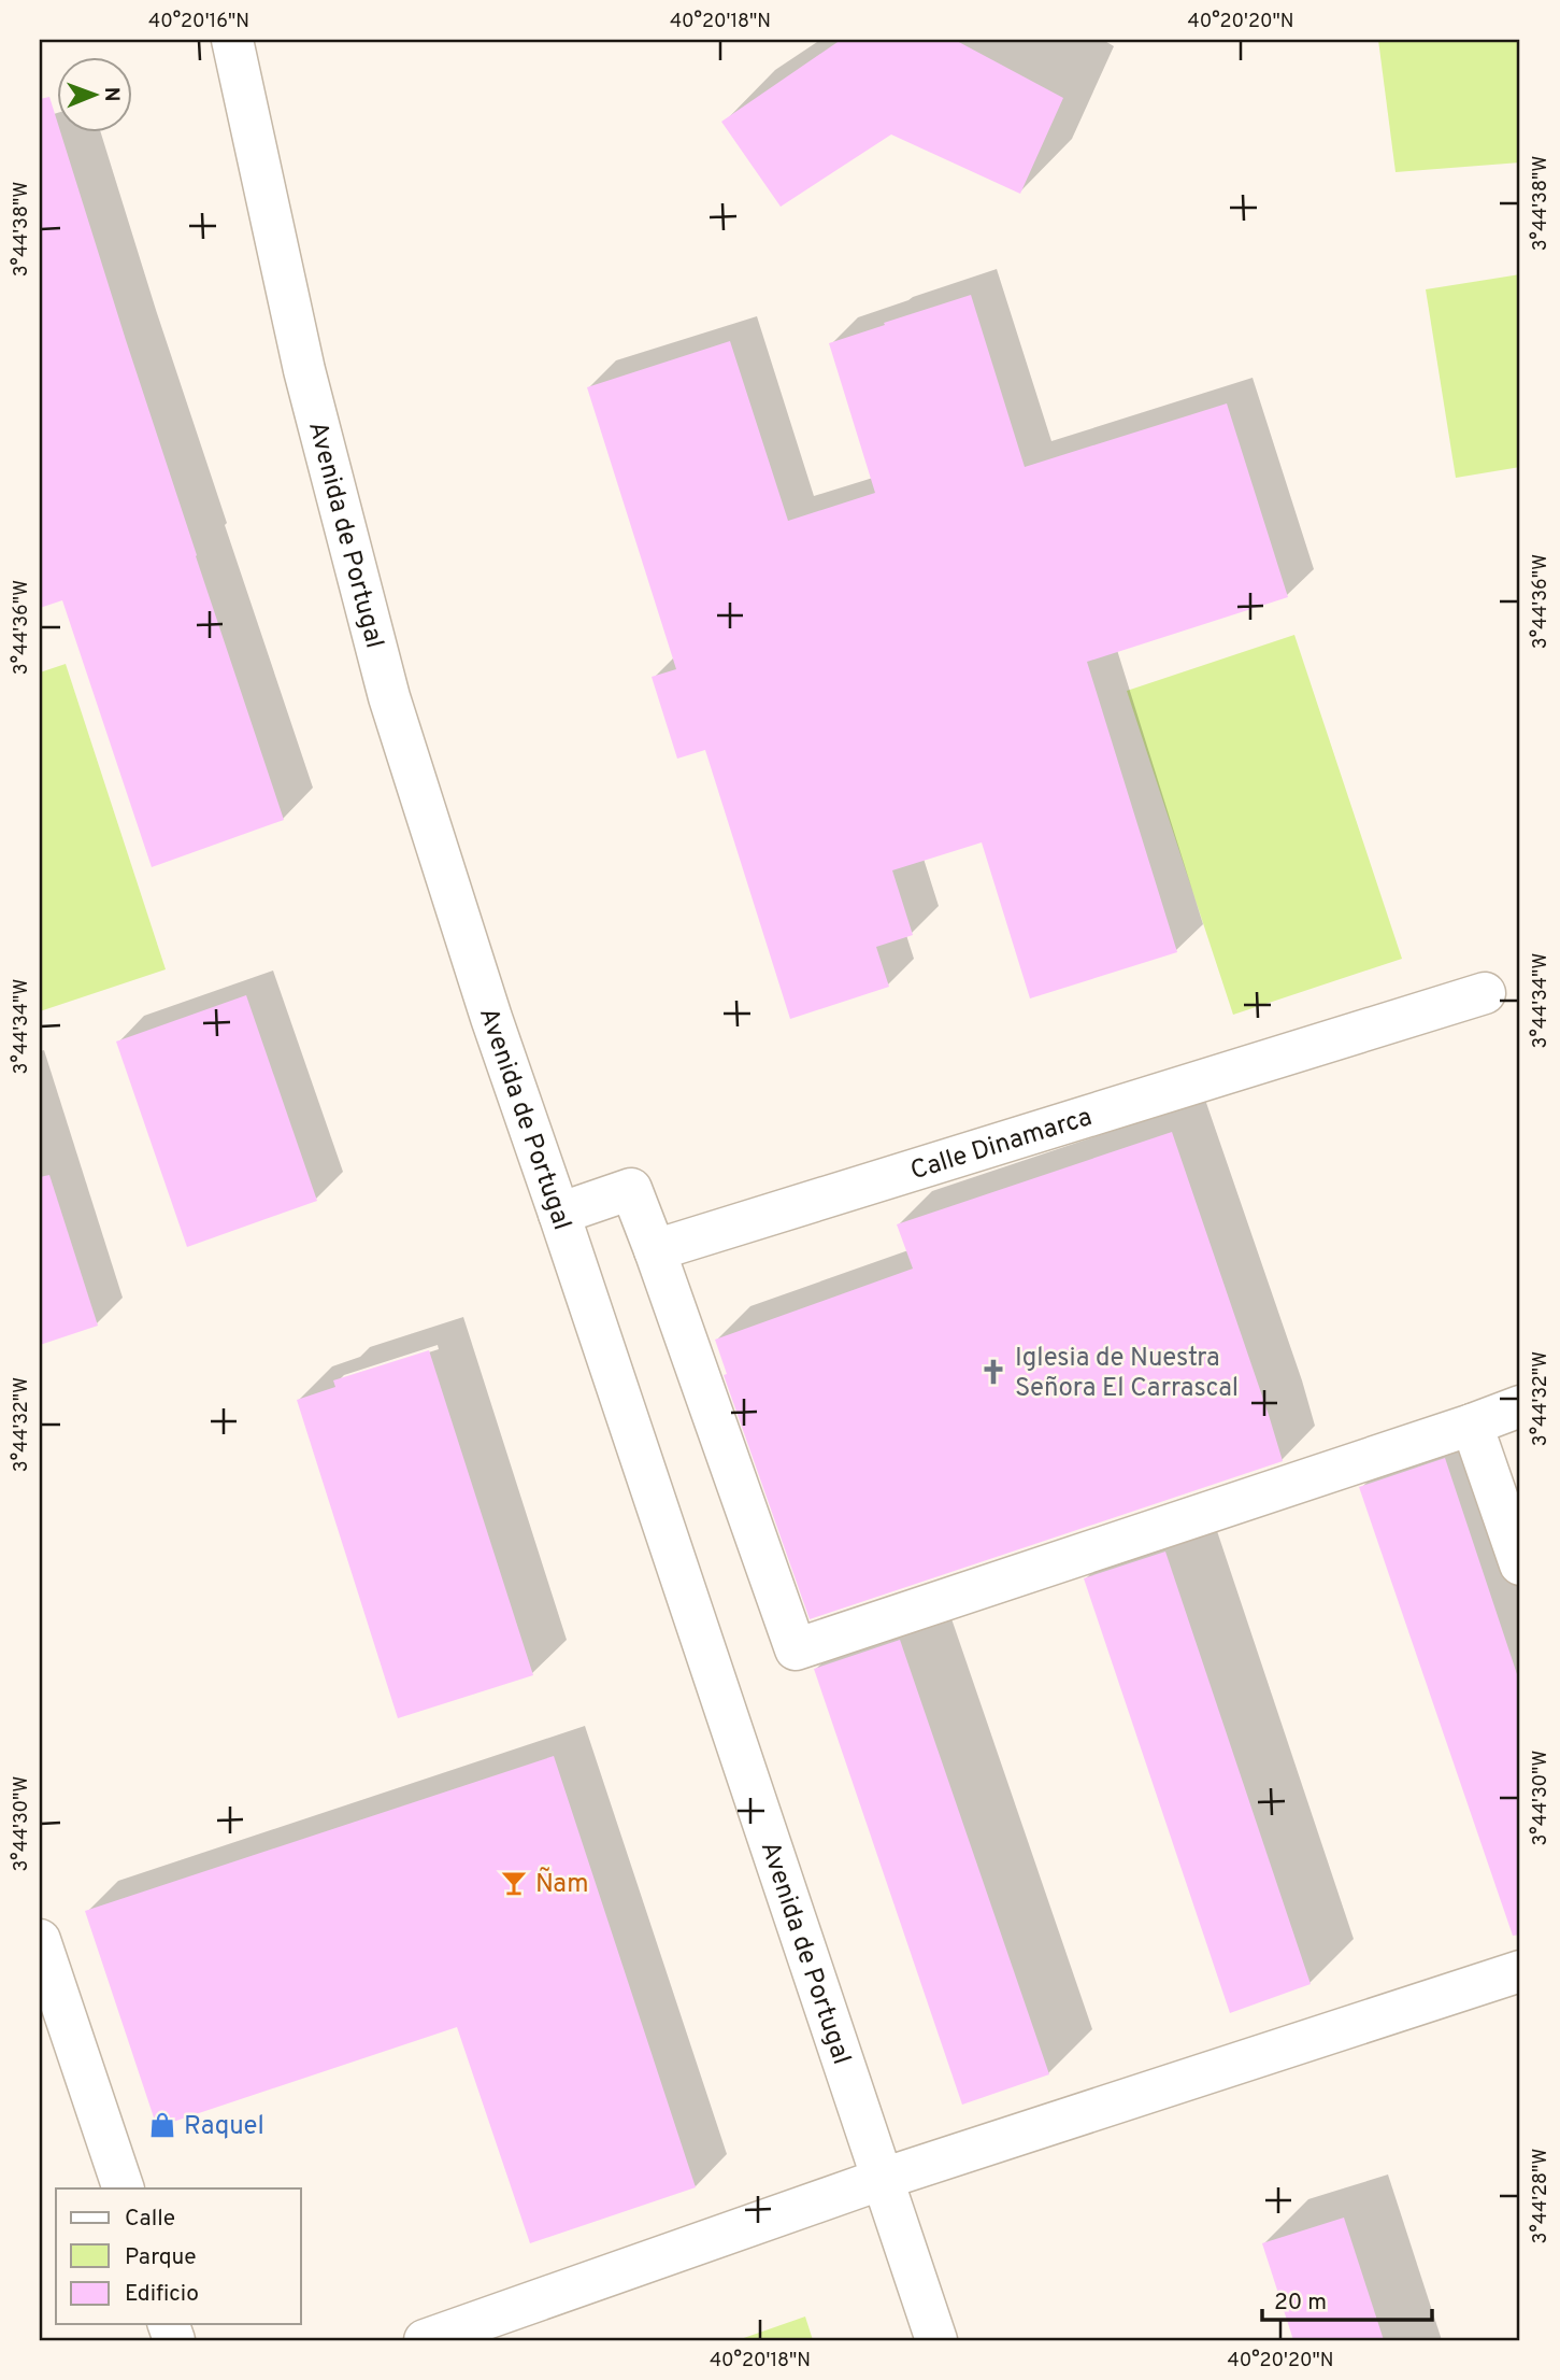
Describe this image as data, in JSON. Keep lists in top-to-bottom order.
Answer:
{
  "streets": {
    "street": ["Avenida de Portugal", "Calle Dinamarca"]
  },
  "places": {
    "church": ["Iglesia de Nuestra Señora El Carrascal"],
    "bar": ["Ñam"],
    "shop": ["Raquel"]
  },
  "legend": ["Calle", "Parque", "Edificio"],
  "scale_bar": "20 m",
  "north": "right",
  "coordinates": [
    "40°20'16\"N",
    "40°20'18\"N",
    "40°20'20\"N",
    "3°44'38\"W",
    "3°44'36\"W",
    "3°44'34\"W",
    "3°44'32\"W",
    "3°44'30\"W",
    "3°44'28\"W"
  ]
}
